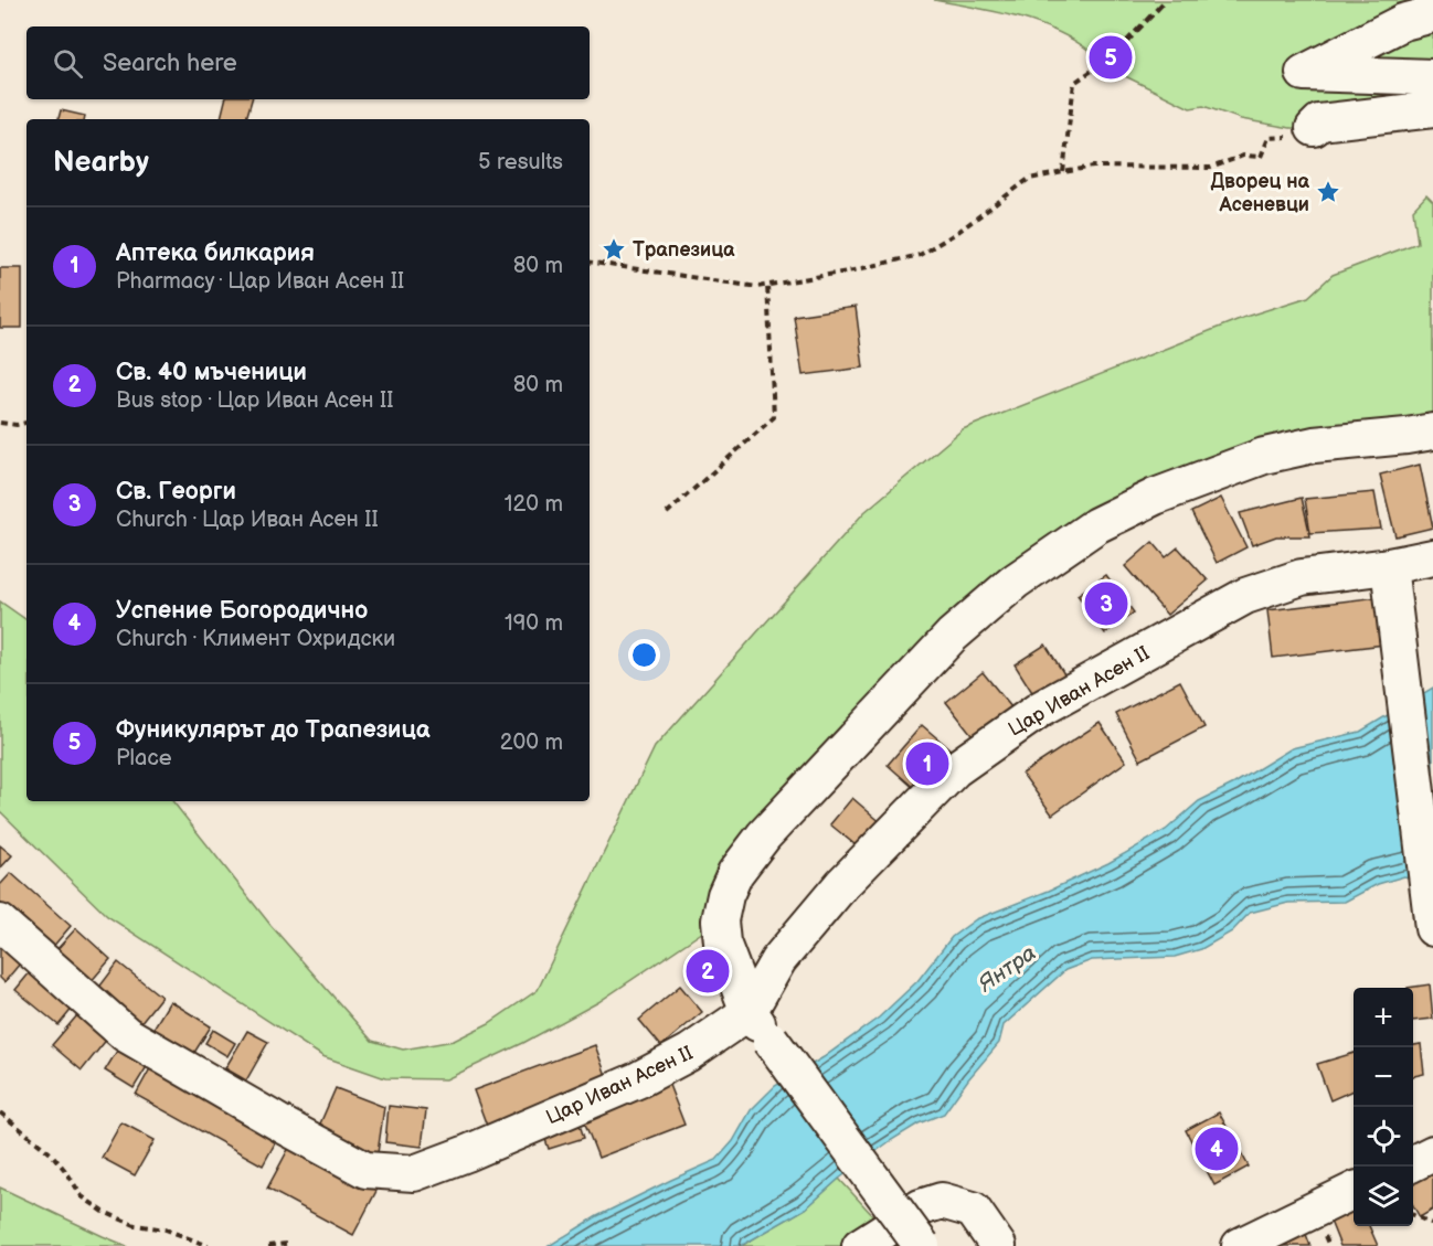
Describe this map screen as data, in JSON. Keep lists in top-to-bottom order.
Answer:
{
  "streets": {
    "street": ["Цар Иван Асен II"]
  },
  "water": ["Янтра"],
  "places": {
    "place": ["Дворец на Асеневци", "Трапезица"]
  },
  "page": {
    "search": "Search here",
    "pins": [
      "5",
      "3",
      "1",
      "2",
      "4"
    ],
    "heading": ["Nearby", "5 results"],
    "list": [
      {
        "mark": "1",
        "name": "Аптека билкария",
        "note": "Pharmacy · Цар Иван Асен II",
        "value": "80 m"
      },
      {
        "mark": "2",
        "name": "Св. 40 мъченици",
        "note": "Bus stop · Цар Иван Асен II",
        "value": "80 m"
      },
      {
        "mark": "3",
        "name": "Св. Георги",
        "note": "Church · Цар Иван Асен II",
        "value": "120 m"
      },
      {
        "mark": "4",
        "name": "Успение Богородично",
        "note": "Church · Климент Охридски",
        "value": "190 m"
      },
      {
        "mark": "5",
        "name": "Фуникулярът до Трапезица",
        "note": "Place",
        "value": "200 m"
      }
    ],
    "map_buttons": ["+", "−"]
  }
}
